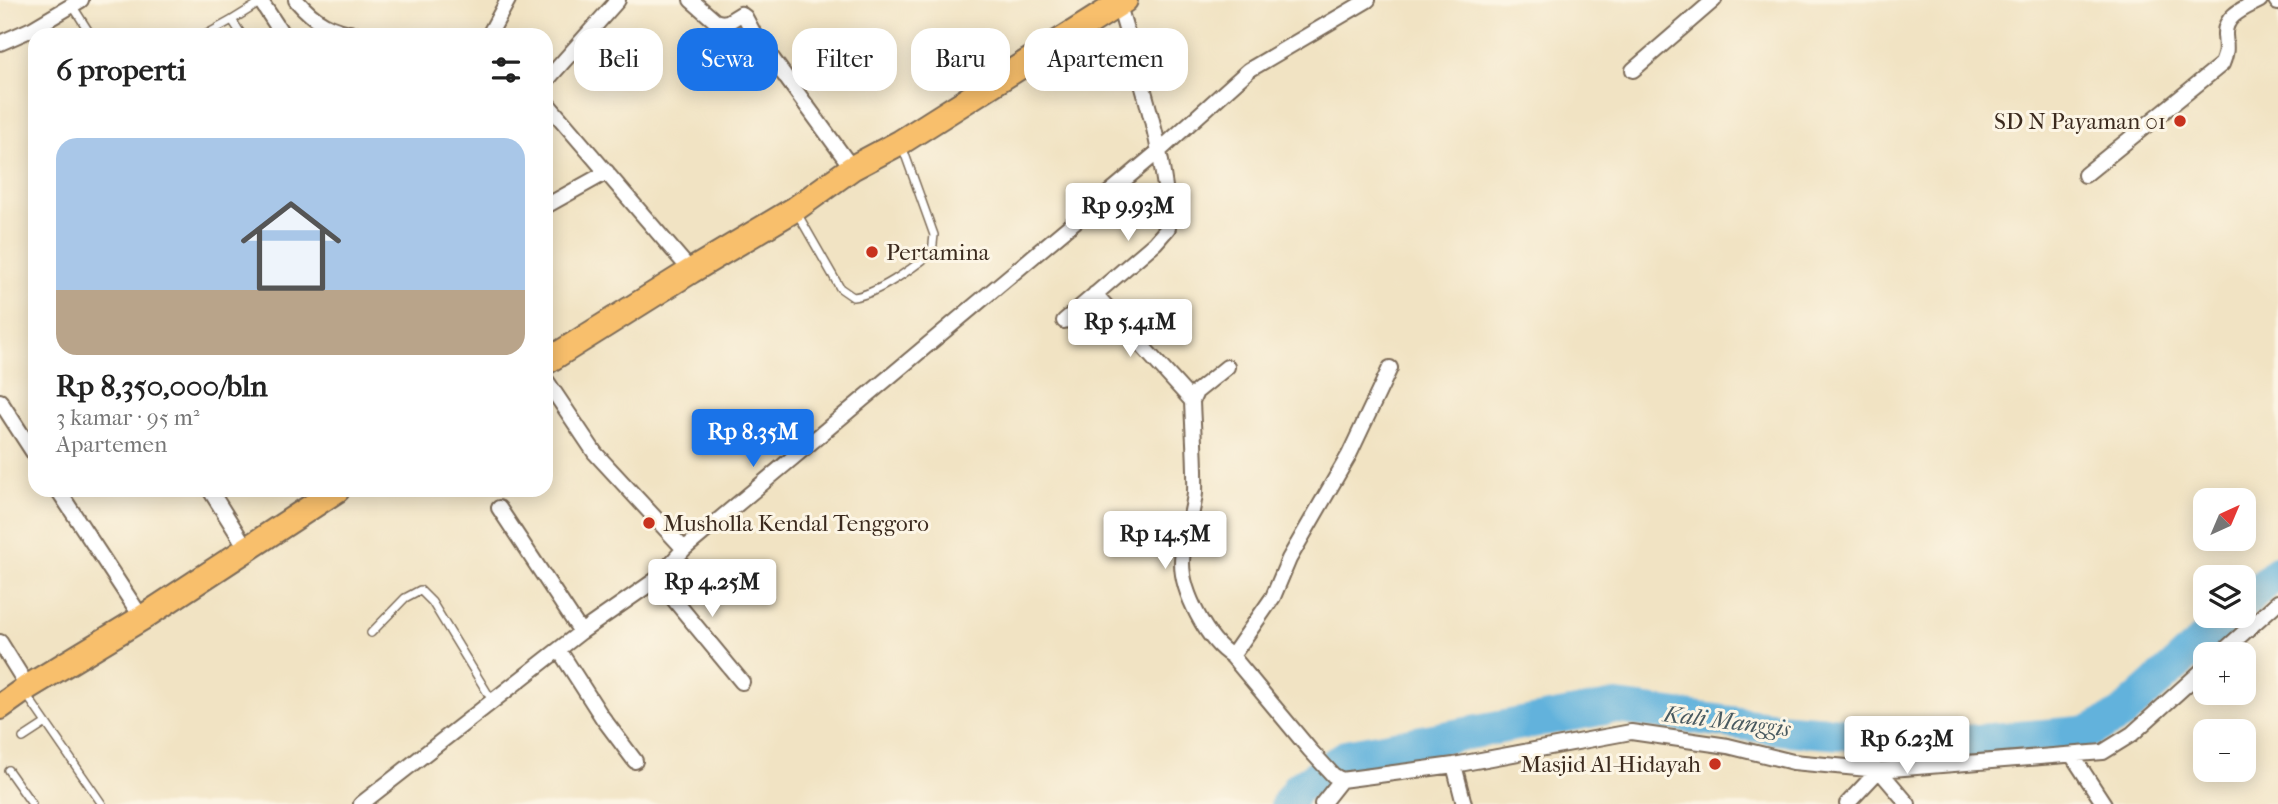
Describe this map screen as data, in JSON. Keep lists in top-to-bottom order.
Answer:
{
  "water": ["Kali Manggis"],
  "places": [
    "SD N Payaman 01",
    "Pertamina",
    "Musholla Kendal Tenggoro",
    "Masjid Al-Hidayah"
  ],
  "north": "top right",
  "page": {
    "chip": [
      "Beli",
      "Sewa",
      "Filter",
      "Baru",
      "Apartemen"
    ],
    "heading": "6 properti",
    "list": [
      {
        "name": "Rp 8,350,000/bln",
        "note": "3 kamar · 95 m² · Apartemen"
      }
    ],
    "price": [
      "Rp 9.93M",
      "Rp 5.41M",
      "Rp 8.35M",
      "Rp 14.5M",
      "Rp 4.25M",
      "Rp 6.23M"
    ],
    "map_buttons": ["+", "−"]
  }
}
